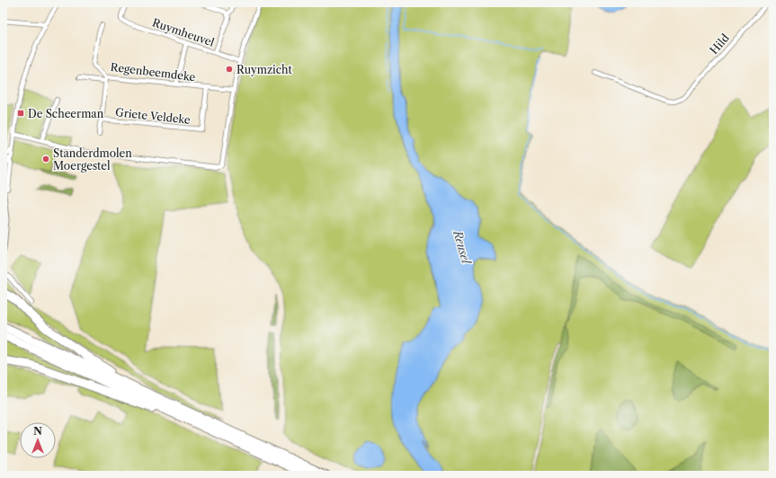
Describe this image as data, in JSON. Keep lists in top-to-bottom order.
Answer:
{
  "streets": {
    "street": [
      "Ruymheuvel",
      "Hild",
      "Regenbeemdeke",
      "Griete Veldeke"
    ]
  },
  "crossings": [
    ["Regenbeemdeke", "Griete Veldeke"]
  ],
  "water": ["Reusel"],
  "places": {
    "other": ["Ruymzicht", "Standerdmolen Moergestel"],
    "transit": ["De Scheerman"]
  },
  "north": "top"
}
